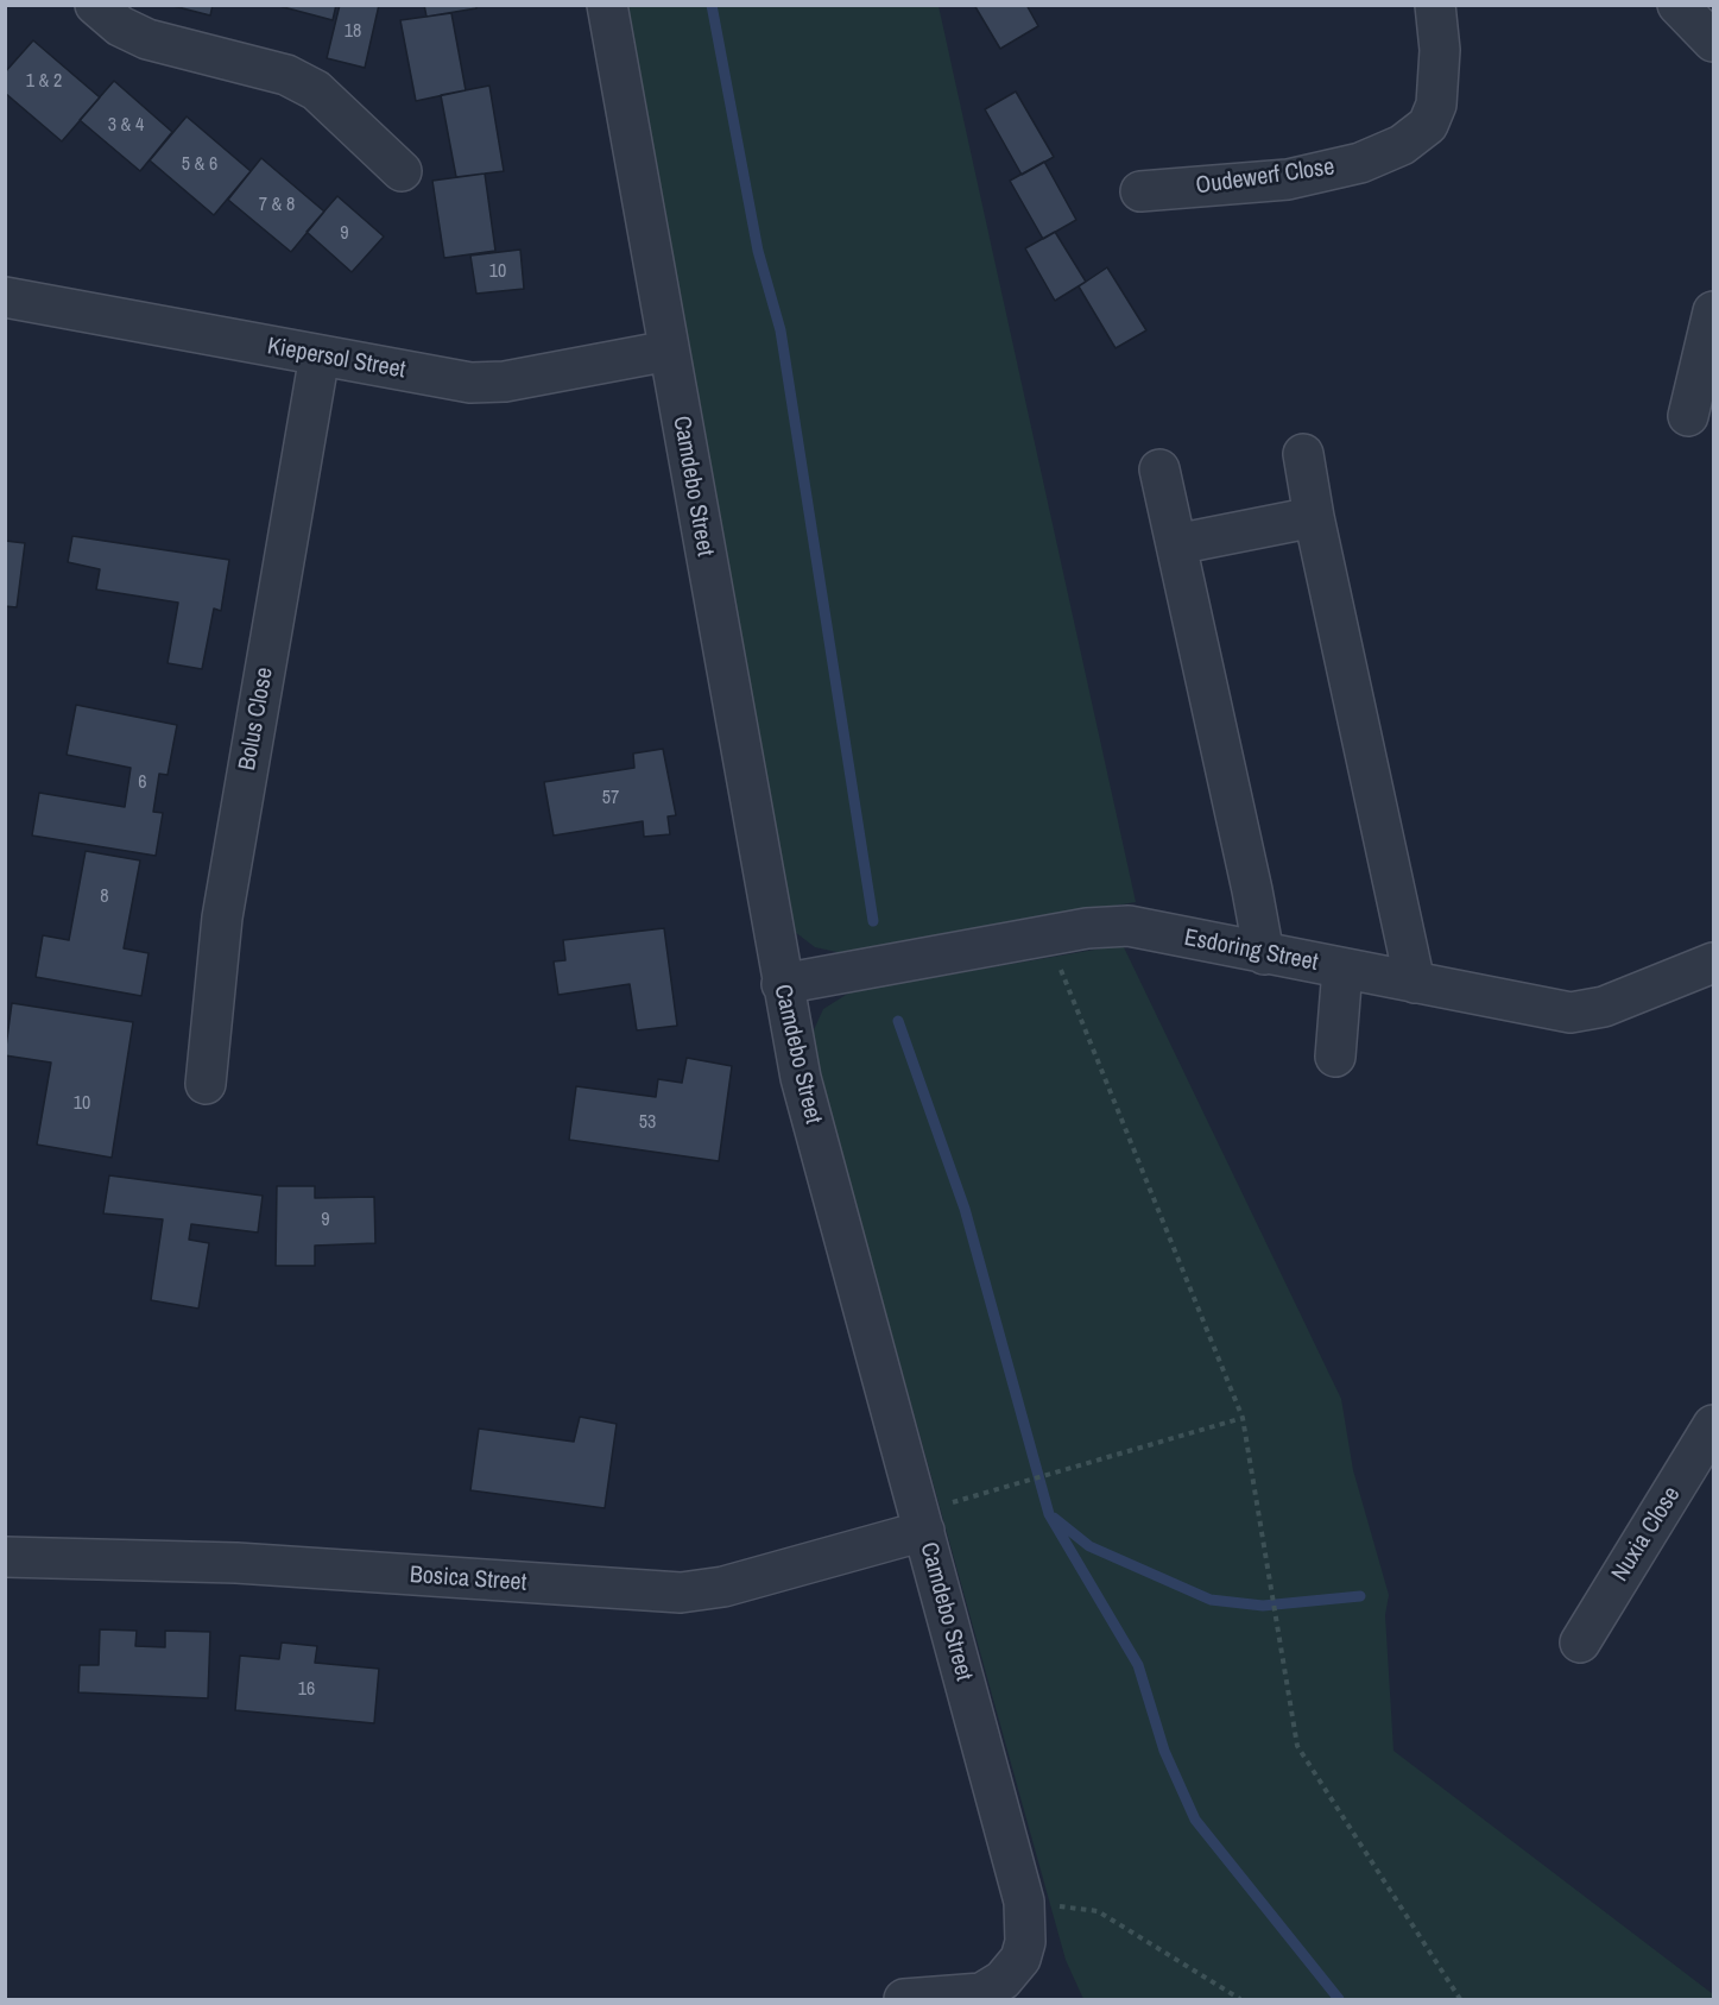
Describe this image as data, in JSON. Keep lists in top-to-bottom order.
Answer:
{
  "streets": {
    "street": [
      "Oudewerf Close",
      "Kiepersol Street",
      "Camdebo Street",
      "Bolus Close",
      "Esdoring Street",
      "Nuxia Close",
      "Bosica Street"
    ]
  },
  "crossings": [
    ["Kiepersol Street", "Camdebo Street"],
    ["Kiepersol Street", "Bolus Close"],
    ["Camdebo Street", "Esdoring Street"],
    ["Camdebo Street", "Bosica Street"]
  ],
  "house_numbers": [
    "18",
    "1 & 2",
    "3 & 4",
    "5 & 6",
    "7 & 8",
    "9",
    "10",
    "6",
    "57",
    "8",
    "10",
    "53",
    "9",
    "16"
  ]
}
